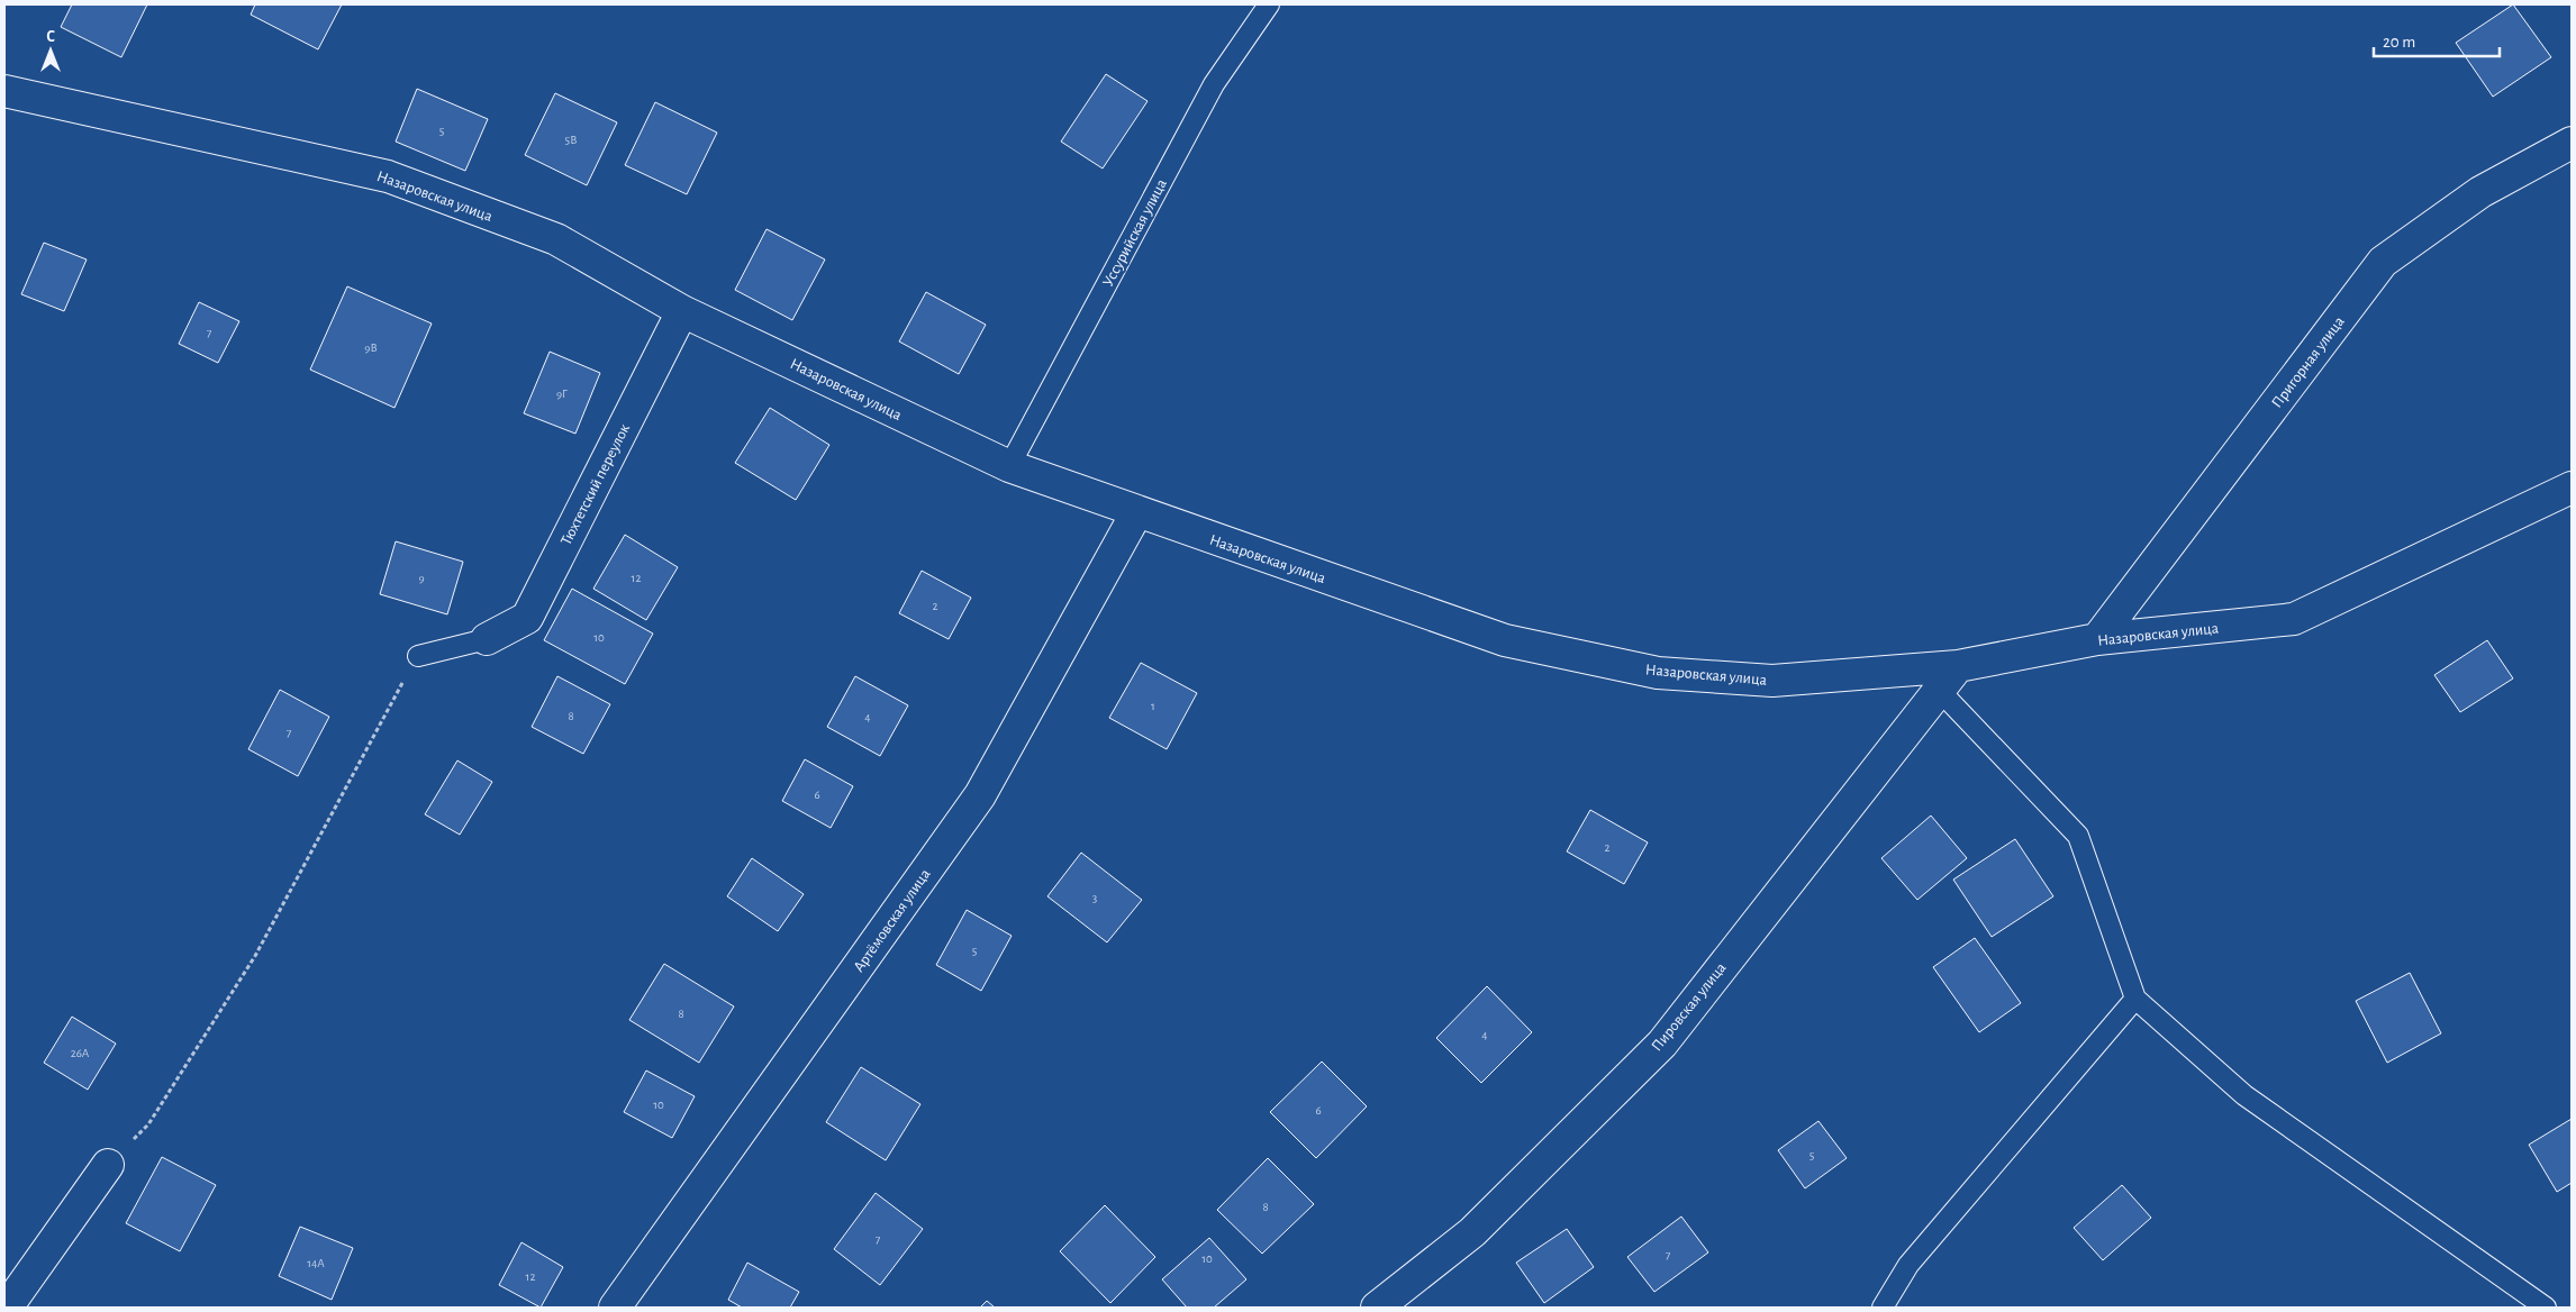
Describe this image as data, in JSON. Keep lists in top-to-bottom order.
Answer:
{
  "streets": {
    "street": [
      "Назаровская улица",
      "Пригорная улица",
      "Тюхтетский переулок",
      "Артёмовская улица",
      "Пировская улица"
    ],
    "lane": ["Уссурийская улица"]
  },
  "crossings": [
    ["Назаровская улица", "Уссурийская улица"],
    ["Назаровская улица", "Пригорная улица"],
    ["Назаровская улица", "Тюхтетский переулок"],
    ["Назаровская улица", "Артёмовская улица"],
    ["Назаровская улица", "Пировская улица"]
  ],
  "house_numbers": [
    "5",
    "5В",
    "7",
    "9В",
    "9Г",
    "9",
    "12",
    "2",
    "10",
    "1",
    "8",
    "4",
    "7",
    "6",
    "2",
    "3",
    "5",
    "8",
    "4",
    "26А",
    "10",
    "6",
    "5",
    "8",
    "7",
    "7",
    "10",
    "14А",
    "12"
  ],
  "scale_bar": "20 m",
  "north": "top"
}
